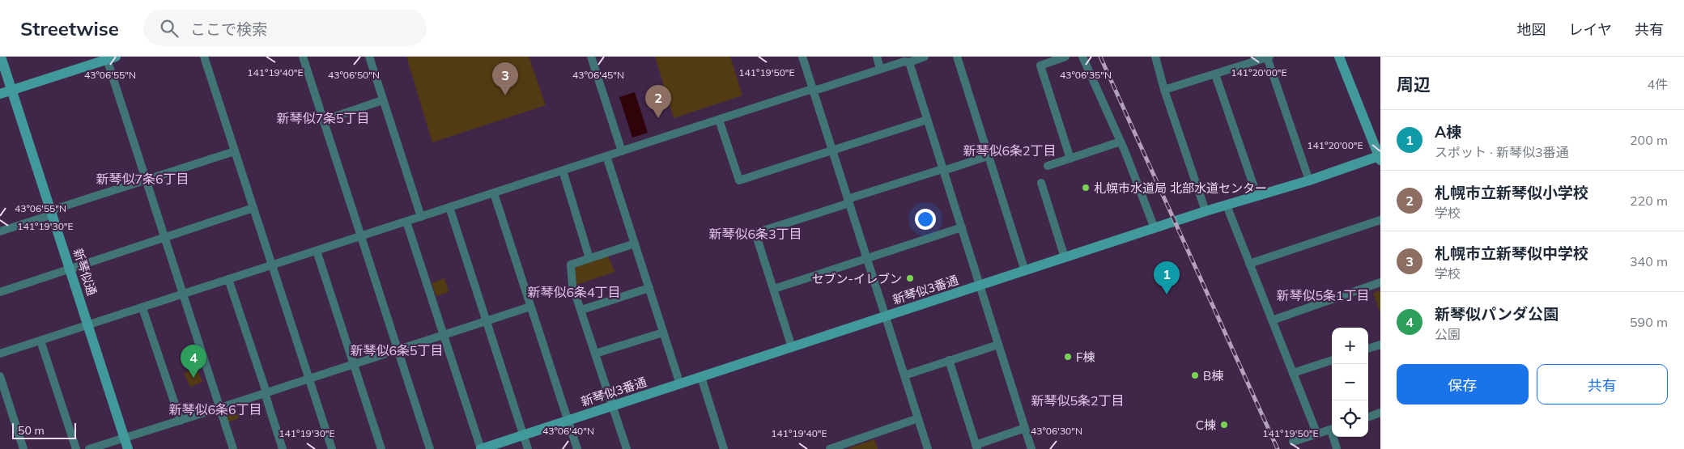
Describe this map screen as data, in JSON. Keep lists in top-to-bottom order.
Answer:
{
  "streets": {
    "street": ["新琴似通", "新琴似3番通"]
  },
  "districts": [
    "新琴似7条5丁目",
    "新琴似6条2丁目",
    "新琴似7条6丁目",
    "新琴似6条3丁目",
    "新琴似6条4丁目",
    "新琴似5条1丁目",
    "新琴似6条5丁目",
    "新琴似5条2丁目",
    "新琴似6条6丁目"
  ],
  "places": [
    "札幌市水道局 北部水道センター",
    "セブン-イレブン",
    "F棟",
    "B棟",
    "C棟"
  ],
  "scale_bar": "50 m",
  "page": {
    "header": "Streetwise",
    "search": "ここで検索",
    "nav": ["地図", "レイヤ", "共有"],
    "heading": ["周辺", "4件"],
    "pins": [
      "3",
      "2",
      "1",
      "4"
    ],
    "list": [
      {
        "mark": "1",
        "name": "A棟",
        "note": "スポット · 新琴似3番通",
        "value": "200 m"
      },
      {
        "mark": "2",
        "name": "札幌市立新琴似小学校",
        "note": "学校",
        "value": "220 m"
      },
      {
        "mark": "3",
        "name": "札幌市立新琴似中学校",
        "note": "学校",
        "value": "340 m"
      },
      {
        "mark": "4",
        "name": "新琴似パンダ公園",
        "note": "公園",
        "value": "590 m"
      }
    ],
    "map_buttons": ["+", "−"],
    "buttons": ["保存", "共有"],
    "scale": "50 m"
  },
  "coordinates": [
    "141°19'50\"E",
    "141°19'40\"E",
    "141°20'00\"E",
    "43°06'55\"N",
    "43°06'50\"N",
    "43°06'45\"N",
    "43°06'35\"N",
    "141°19'30\"E",
    "43°06'40\"N",
    "43°06'30\"N"
  ]
}
